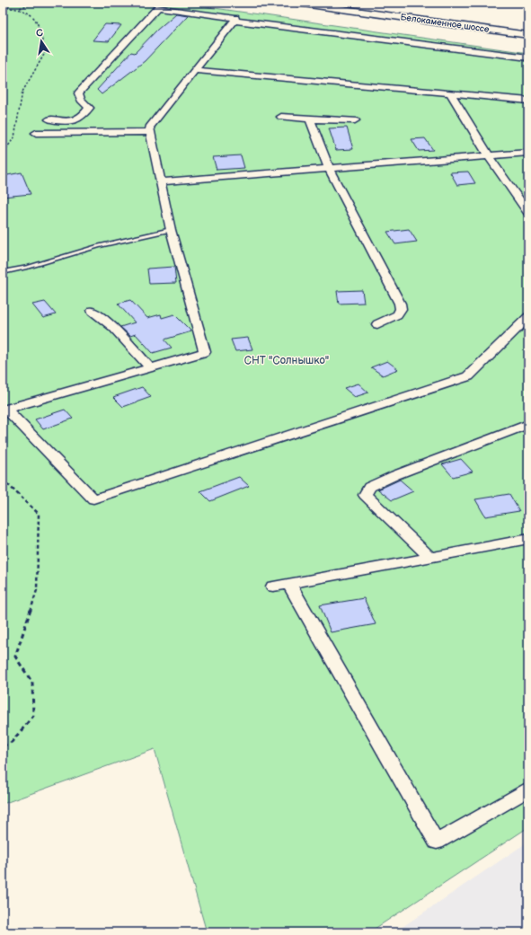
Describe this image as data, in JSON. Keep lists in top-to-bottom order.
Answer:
{
  "streets": {
    "main road": ["Белокаменное шоссе"]
  },
  "parks": ["СНТ \"Солнышко\""],
  "north": "top"
}
